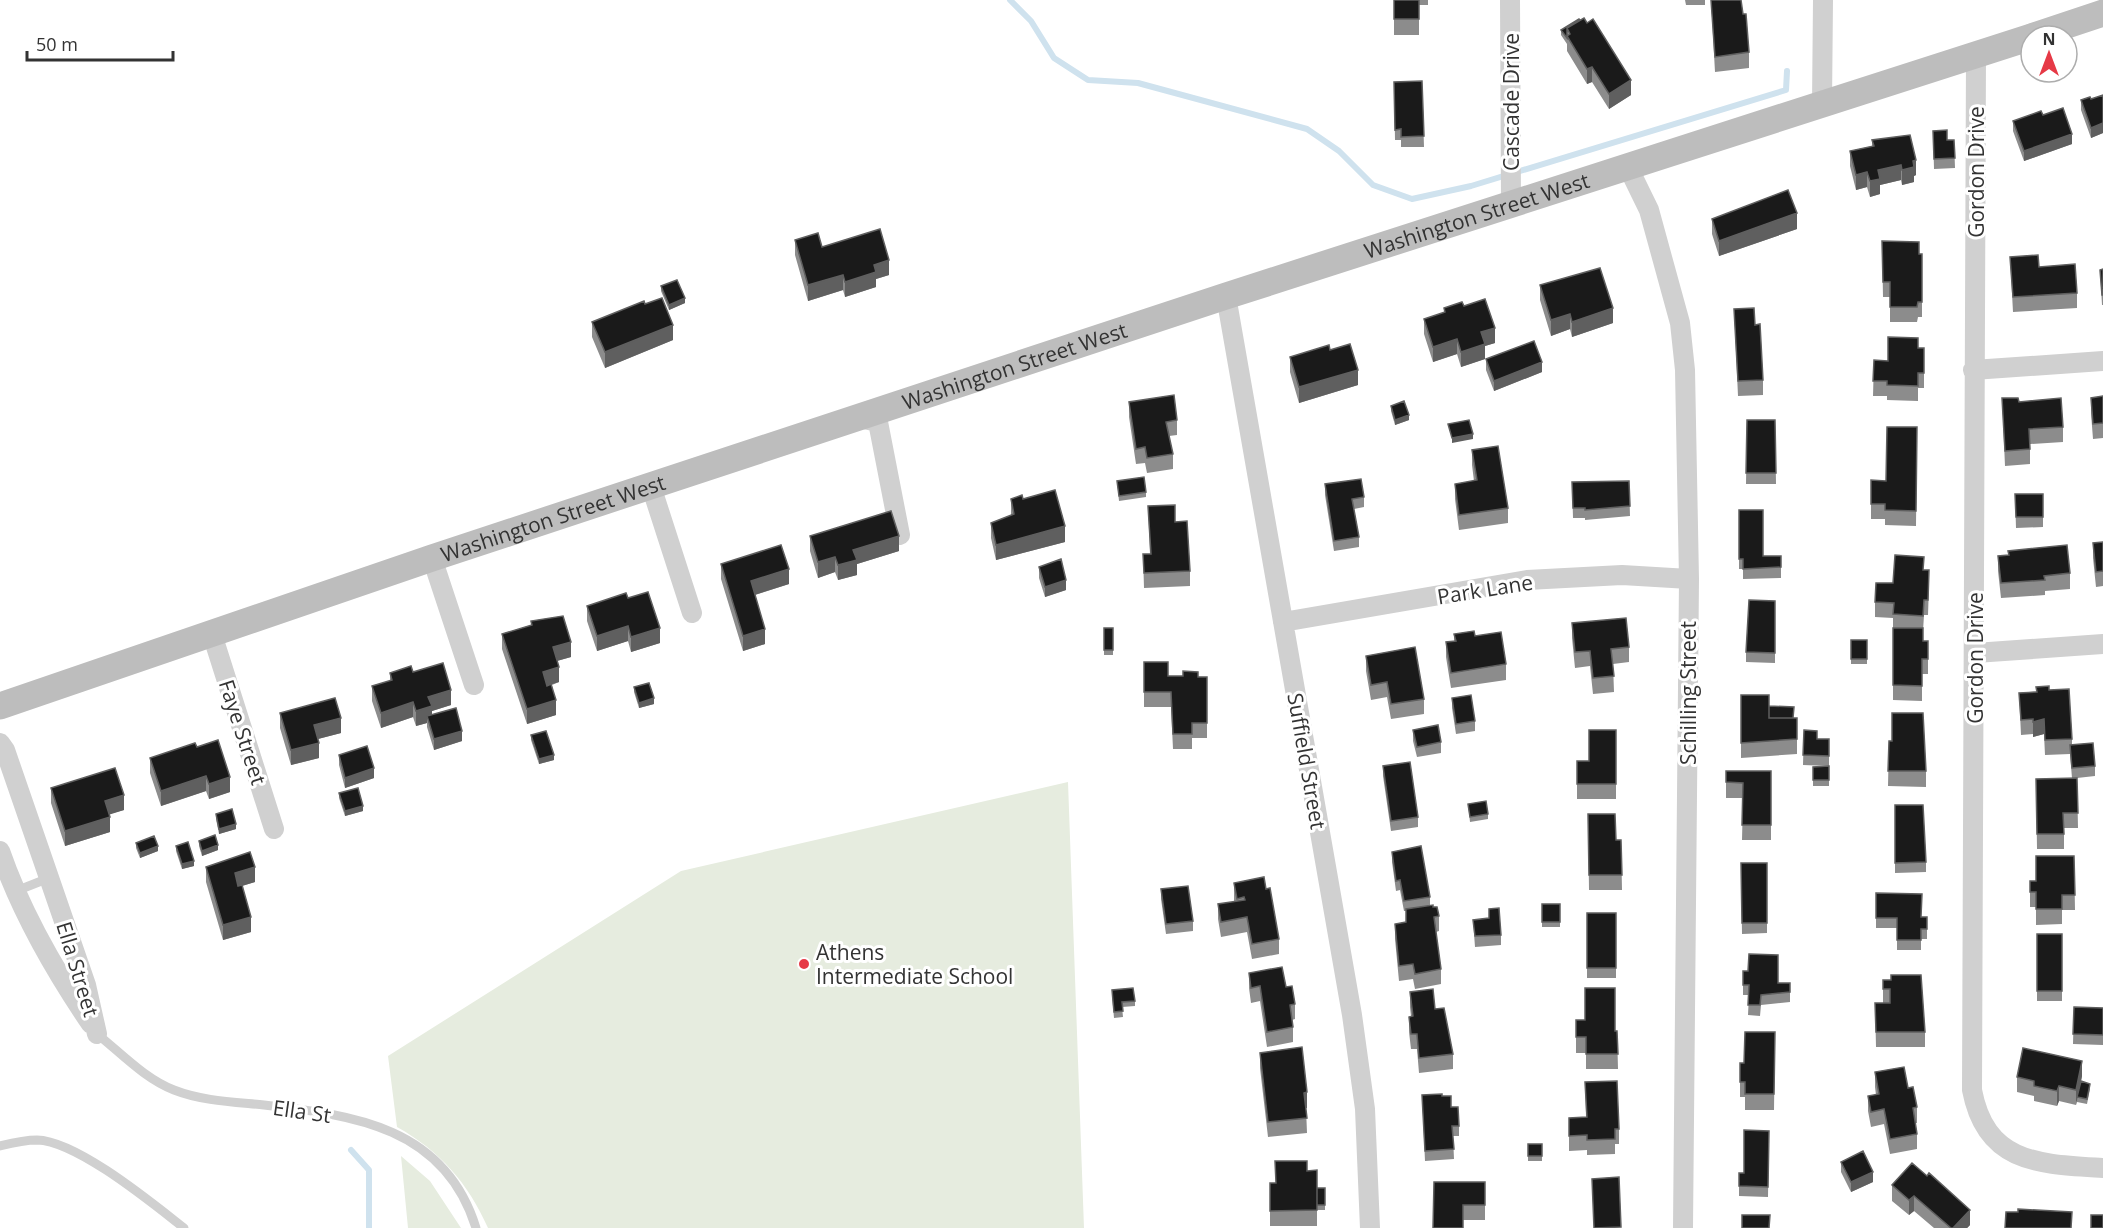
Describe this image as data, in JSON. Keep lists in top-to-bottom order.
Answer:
{
  "streets": {
    "street": [
      "Cascade Drive",
      "Gordon Drive",
      "Washington Street West",
      "Park Lane",
      "Schilling Street",
      "Faye Street",
      "Suffield Street",
      "Ella Street"
    ],
    "lane": ["Ella St"]
  },
  "crossings": [
    ["Cascade Drive", "Washington Street West"],
    ["Gordon Drive", "Washington Street West"],
    ["Washington Street West", "Schilling Street"],
    ["Washington Street West", "Faye Street"],
    ["Washington Street West", "Suffield Street"],
    ["Park Lane", "Schilling Street"],
    ["Park Lane", "Suffield Street"],
    ["Ella Street", "Ella St"]
  ],
  "places": ["Athens Intermediate School"],
  "scale_bar": "50 m",
  "north": "top"
}
